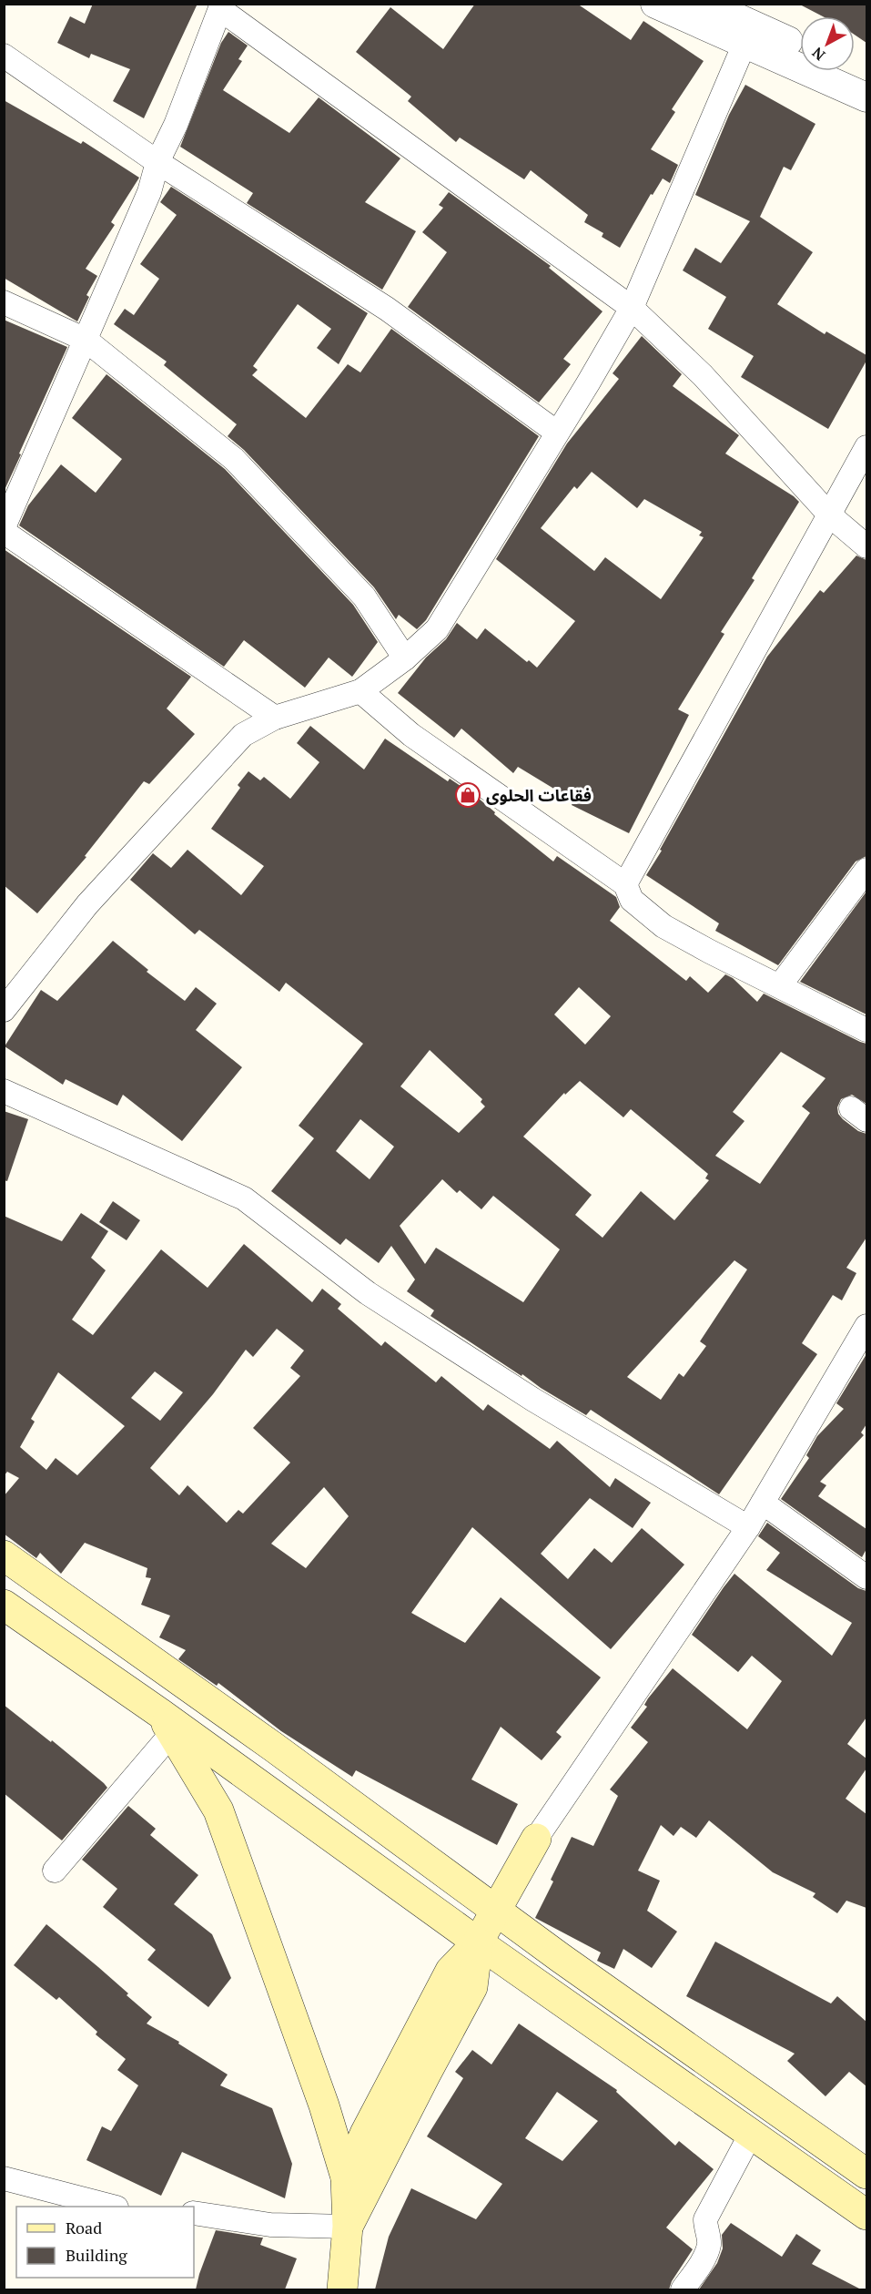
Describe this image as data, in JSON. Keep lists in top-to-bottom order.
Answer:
{
  "places": {
    "shop": ["فقاعات الحلوى"]
  },
  "legend": ["Road", "Building"],
  "north": "bottom left"
}
